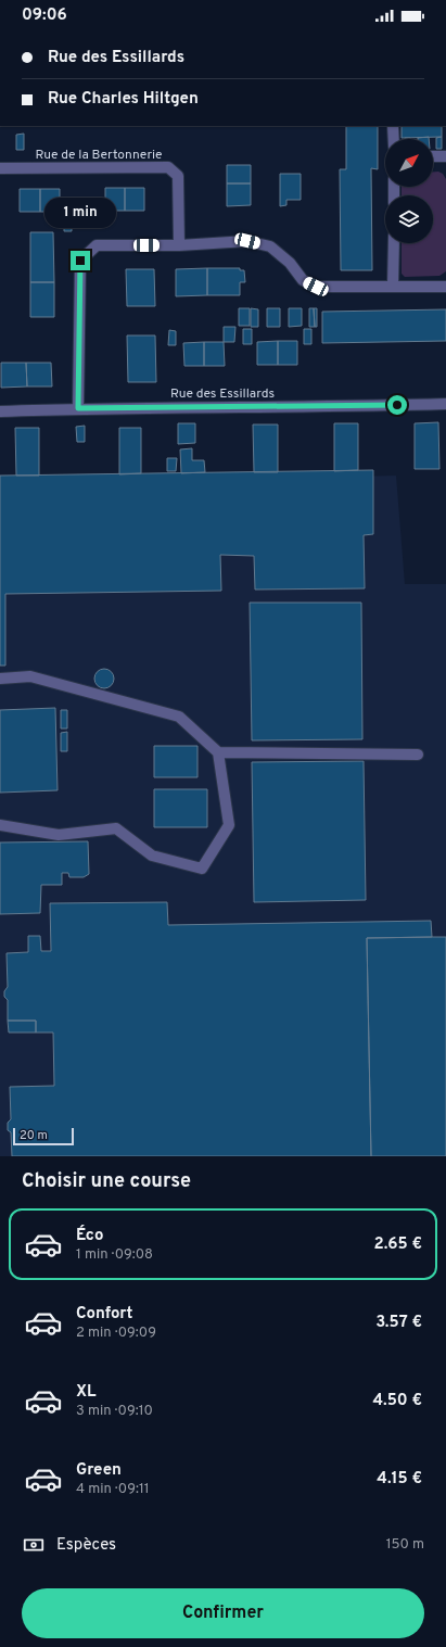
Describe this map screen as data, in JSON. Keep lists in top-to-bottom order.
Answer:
{
  "streets": {
    "street": ["Rue de la Bertonnerie", "Rue des Essillards"]
  },
  "scale_bar": "20 m",
  "north": "top right",
  "page": {
    "status": "09:06",
    "banner": ["Rue des Essillards", "Rue Charles Hiltgen"],
    "bubble": "1 min",
    "scale": "20 m",
    "heading": "Choisir une course",
    "list": [
      {
        "name": "Éco",
        "note": "1 min · 09:08",
        "value": "2.65 €"
      },
      {
        "name": "Confort",
        "note": "2 min · 09:09",
        "value": "3.57 €"
      },
      {
        "name": "XL",
        "note": "3 min · 09:10",
        "value": "4.50 €"
      },
      {
        "name": "Green",
        "note": "4 min · 09:11",
        "value": "4.15 €"
      }
    ],
    "pay": ["Espèces", "150 m"],
    "buttons": "Confirmer"
  }
}
